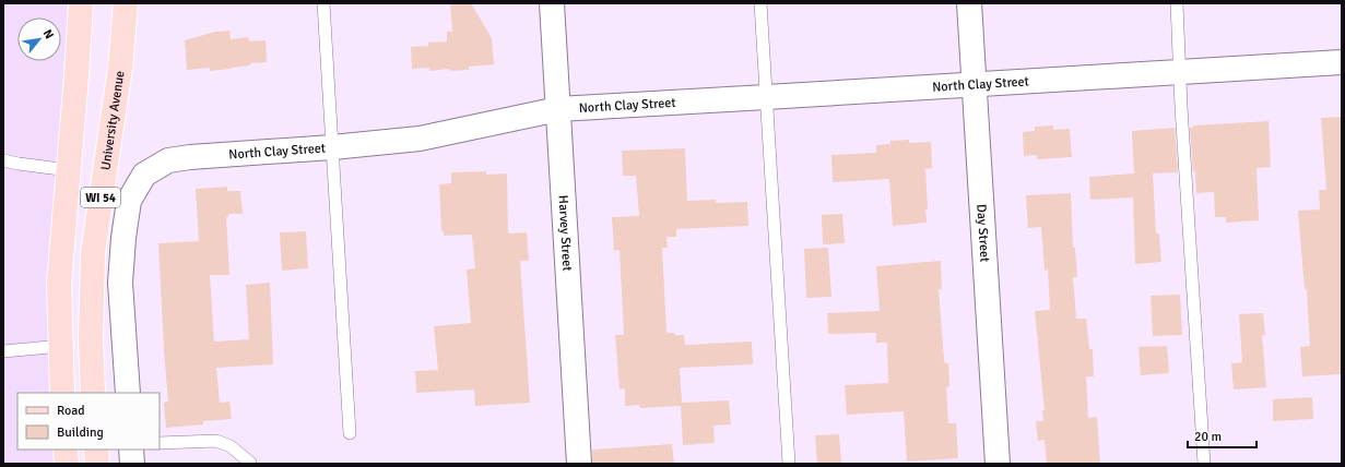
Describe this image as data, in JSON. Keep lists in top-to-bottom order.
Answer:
{
  "streets": {
    "main road": ["University Avenue", "WI 54"],
    "street": ["North Clay Street", "Harvey Street", "Day Street"]
  },
  "crossings": [
    ["North Clay Street", "Harvey Street"],
    ["North Clay Street", "Day Street"]
  ],
  "legend": ["Road", "Building"],
  "scale_bar": "20 m",
  "north": "top right"
}
